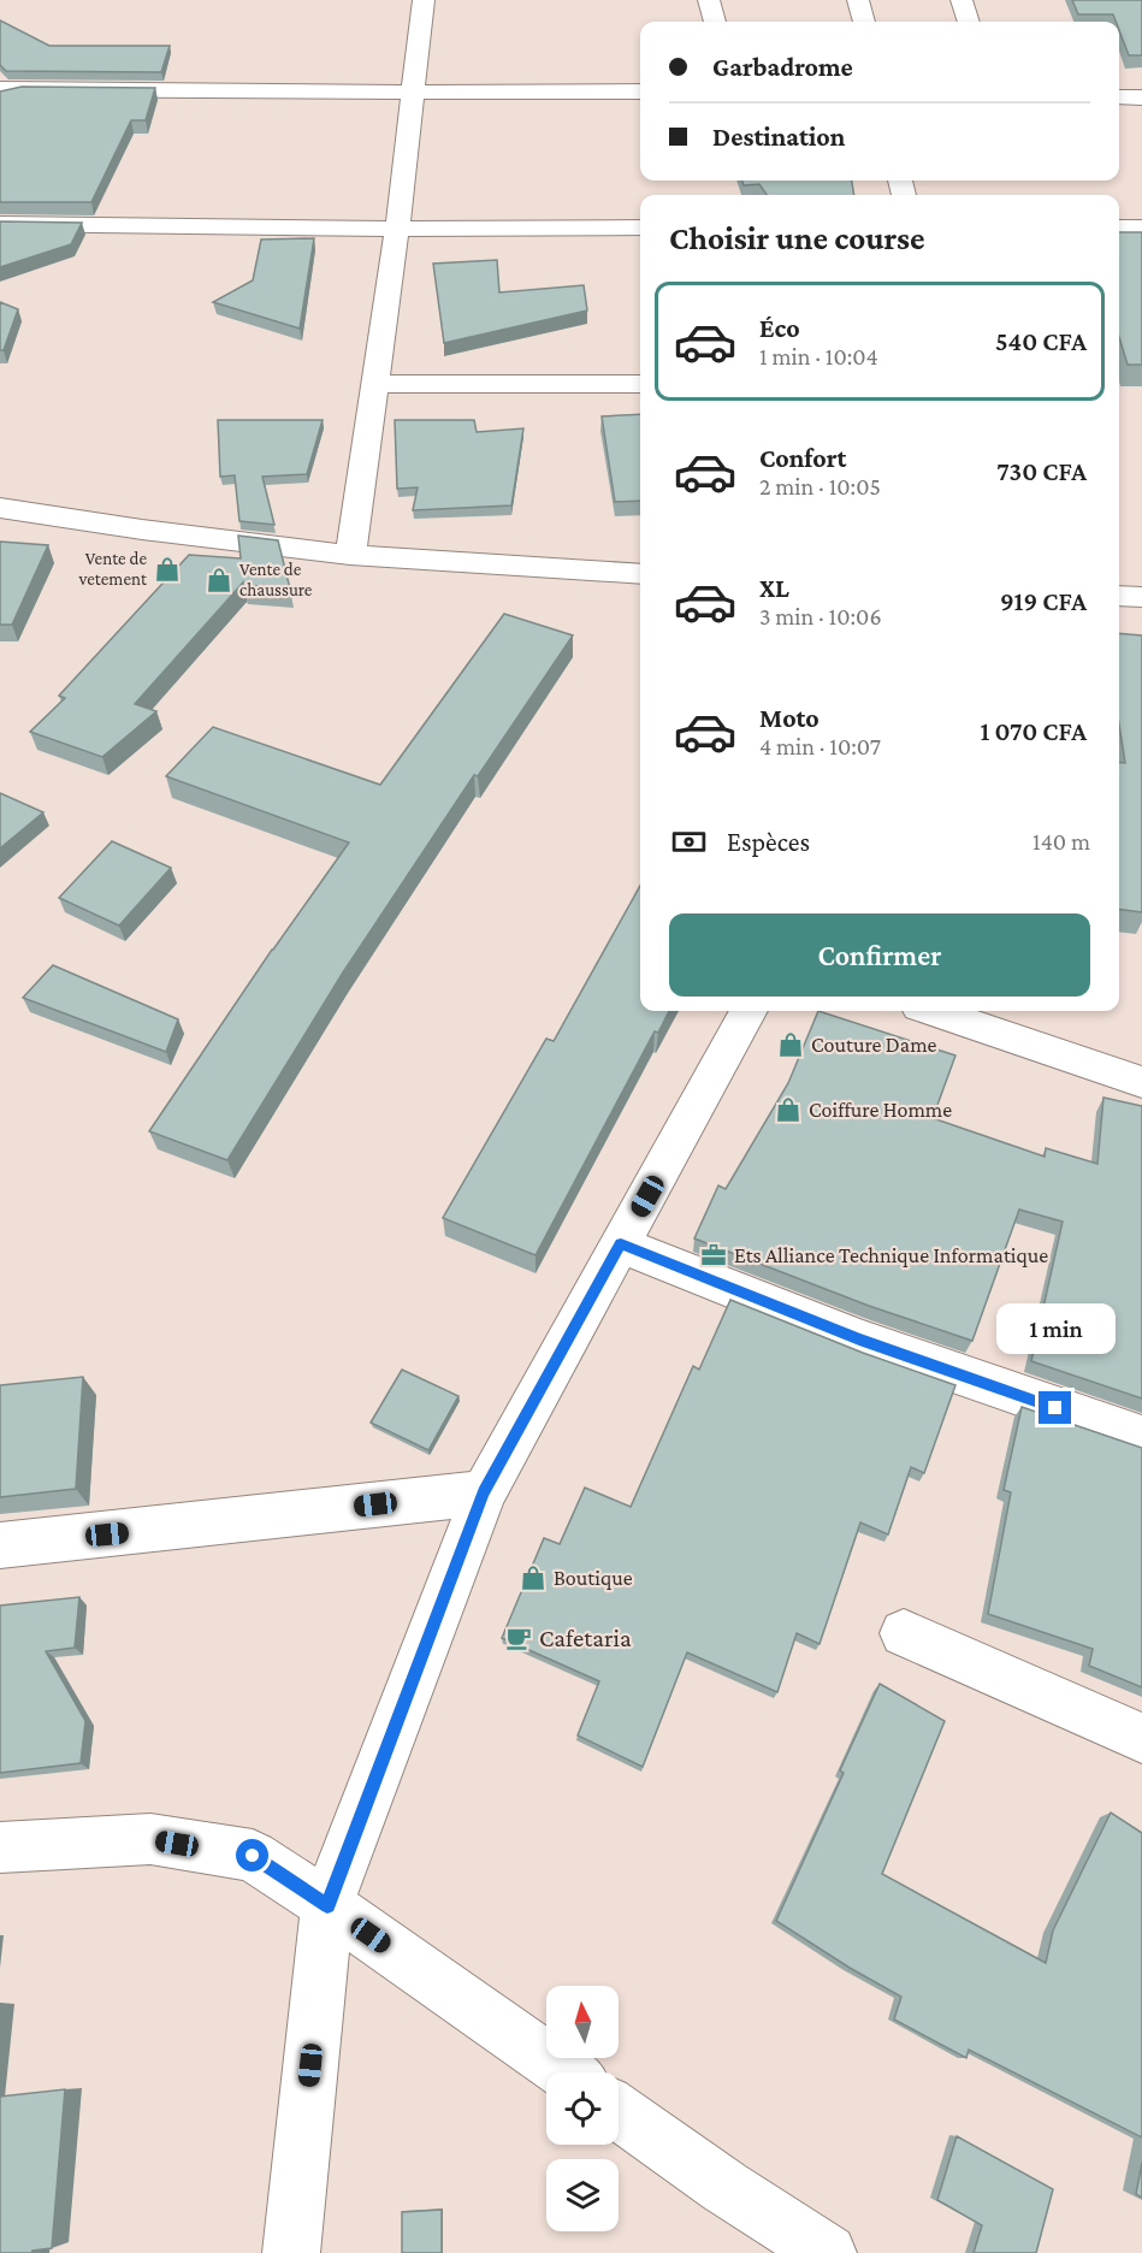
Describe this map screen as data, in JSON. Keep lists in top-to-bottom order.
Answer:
{
  "places": {
    "shop": [
      "Vente de vetement",
      "Vente de chaussure",
      "Couture Dame",
      "Coiffure Homme",
      "Boutique"
    ],
    "office": ["Ets Alliance Technique Informatique"],
    "cafe": ["Cafetaria"]
  },
  "north": "top",
  "page": {
    "banner": ["Garbadrome", "Destination"],
    "heading": "Choisir une course",
    "list": [
      {
        "name": "Éco",
        "note": "1 min · 10:04",
        "value": "540 CFA"
      },
      {
        "name": "Confort",
        "note": "2 min · 10:05",
        "value": "730 CFA"
      },
      {
        "name": "XL",
        "note": "3 min · 10:06",
        "value": "919 CFA"
      },
      {
        "name": "Moto",
        "note": "4 min · 10:07",
        "value": "1 070 CFA"
      }
    ],
    "pay": ["Espèces", "140 m"],
    "buttons": "Confirmer",
    "bubble": "1 min"
  }
}
